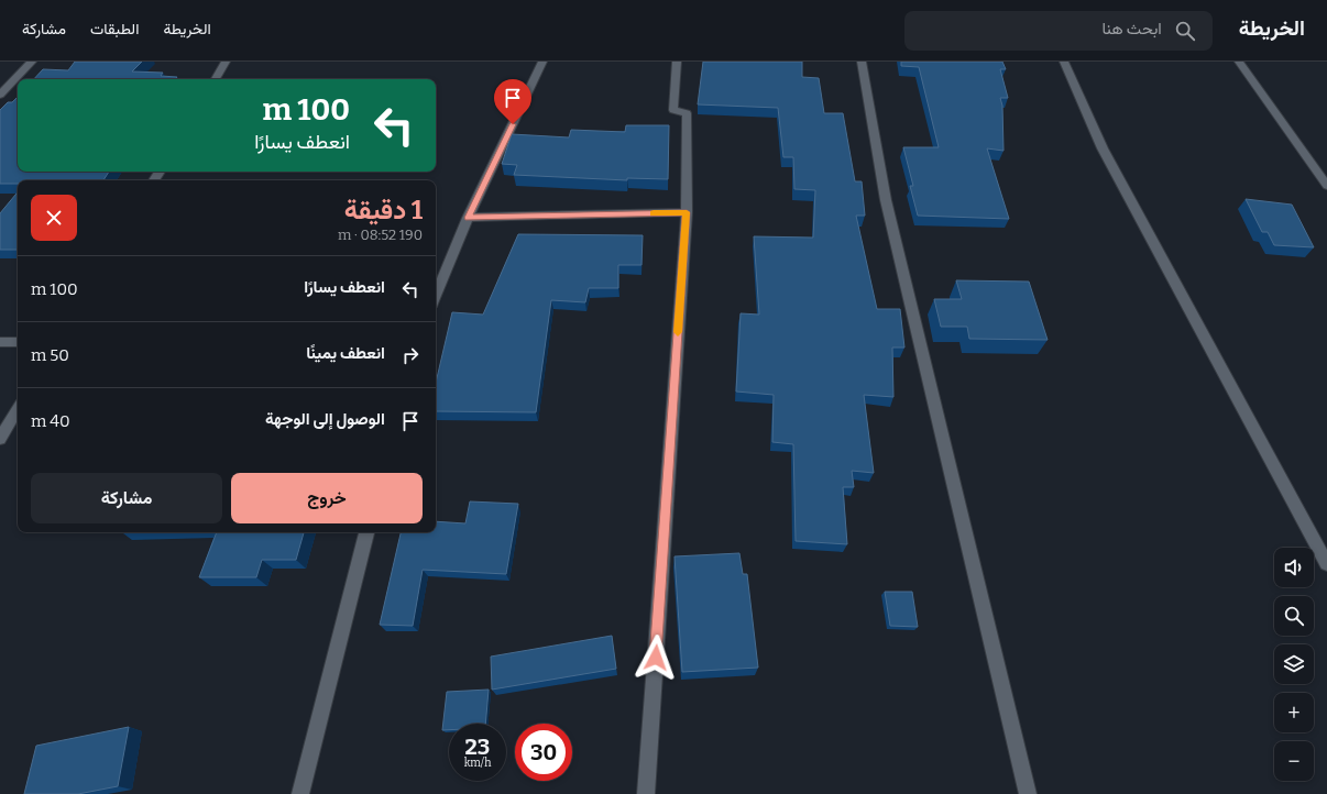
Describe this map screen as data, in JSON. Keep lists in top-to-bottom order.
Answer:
{
  "page": {
    "header": "الخريطة",
    "search": "ابحث هنا",
    "nav": ["الخريطة", "الطبقات", "مشاركة"],
    "turn": ["100 m", "انعطف يسارًا"],
    "heading": ["1 دقيقة", "190 m · 08:52"],
    "list": [
      {
        "name": "انعطف يسارًا",
        "value": "100 m"
      },
      {
        "name": "انعطف يمينًا",
        "value": "50 m"
      },
      {
        "name": "الوصول إلى الوجهة",
        "value": "40 m"
      }
    ],
    "buttons": ["خروج", "مشاركة"],
    "map_buttons": ["+", "−"],
    "speed": "23 km/h",
    "limit": "30"
  }
}
